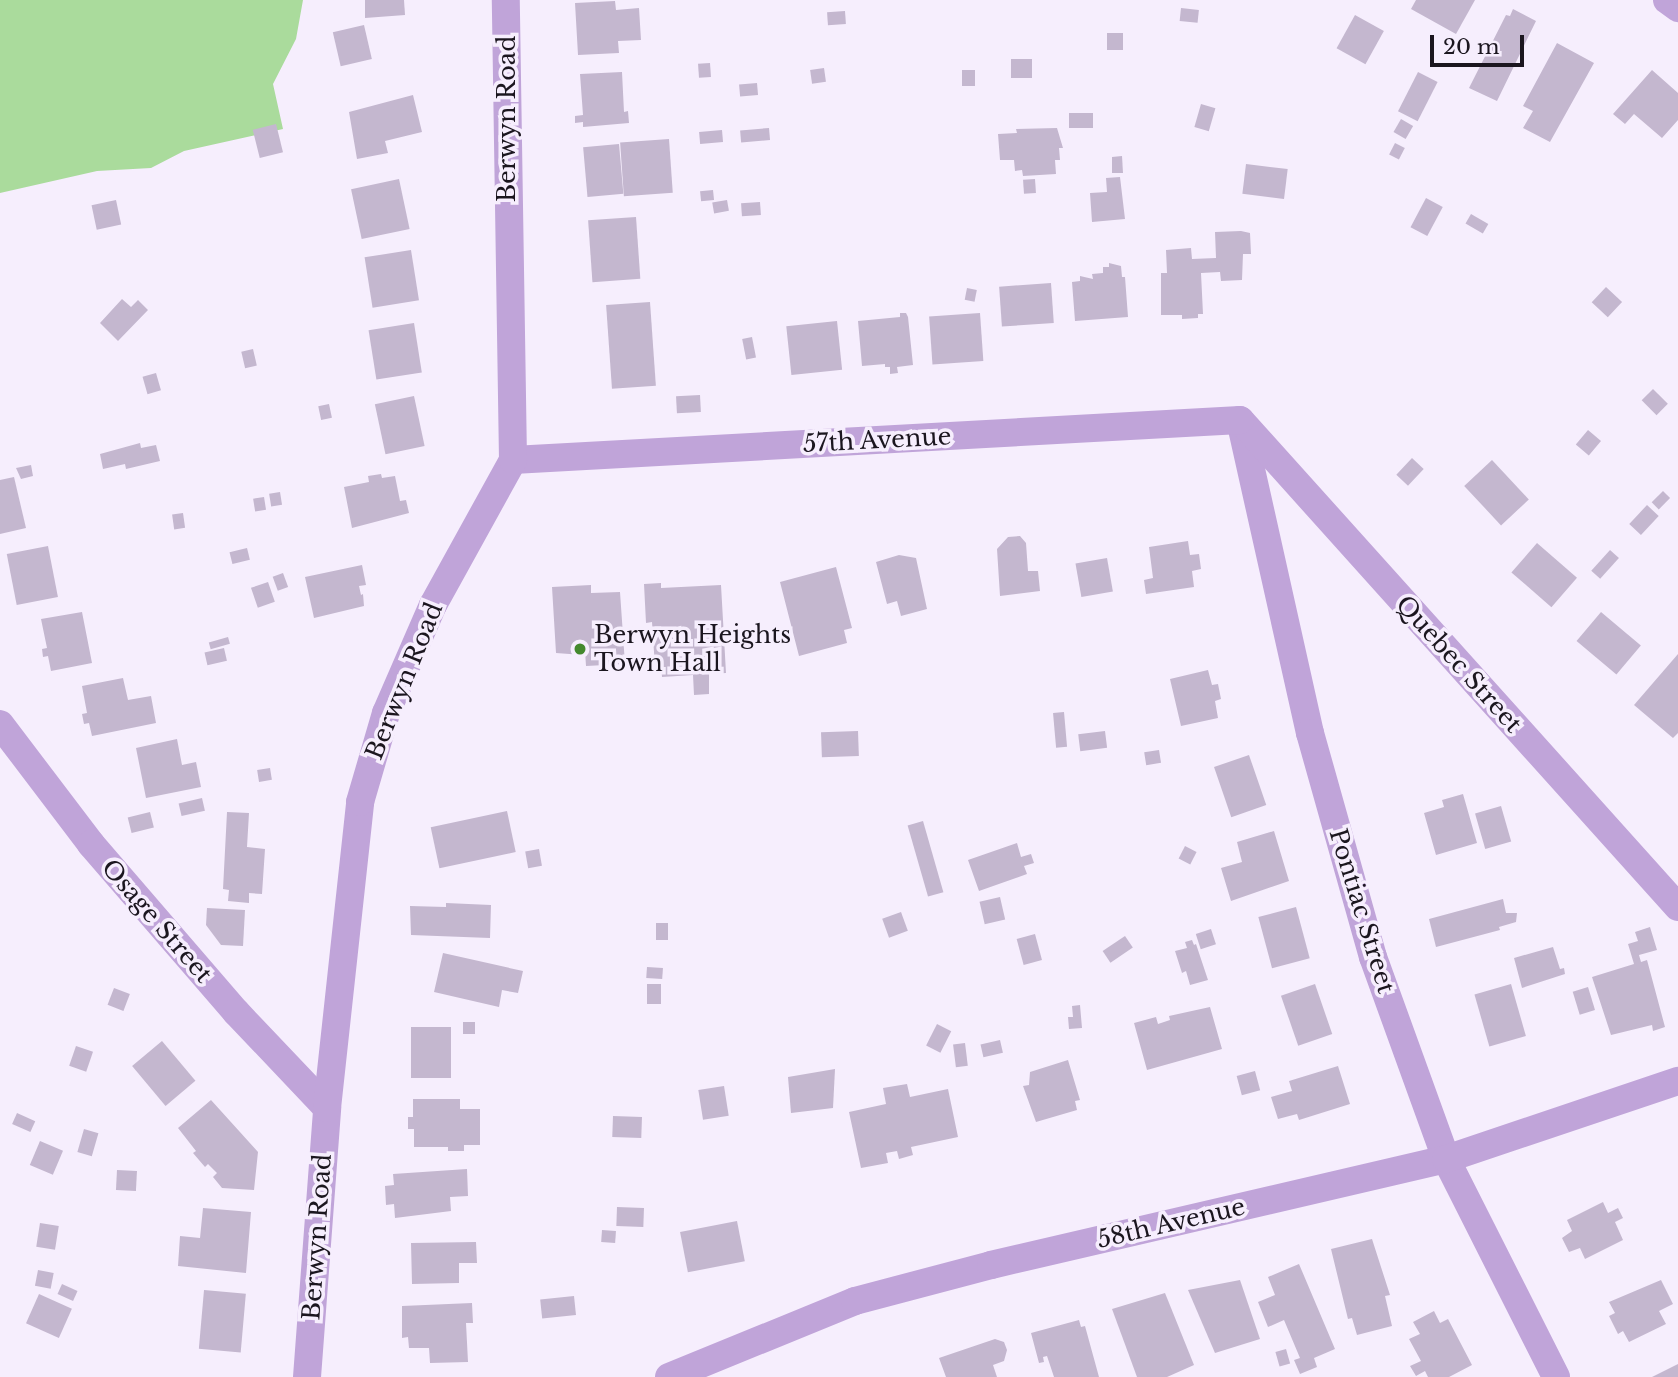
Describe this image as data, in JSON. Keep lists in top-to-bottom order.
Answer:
{
  "streets": {
    "street": [
      "Berwyn Road",
      "57th Avenue",
      "Quebec Street",
      "Pontiac Street",
      "Osage Street",
      "58th Avenue"
    ]
  },
  "crossings": [
    ["Berwyn Road", "57th Avenue"],
    ["Berwyn Road", "Osage Street"],
    ["57th Avenue", "Quebec Street"],
    ["57th Avenue", "Pontiac Street"],
    ["Quebec Street", "Pontiac Street"],
    ["Pontiac Street", "58th Avenue"]
  ],
  "places": ["Berwyn Heights Town Hall"],
  "scale_bar": "20 m"
}
